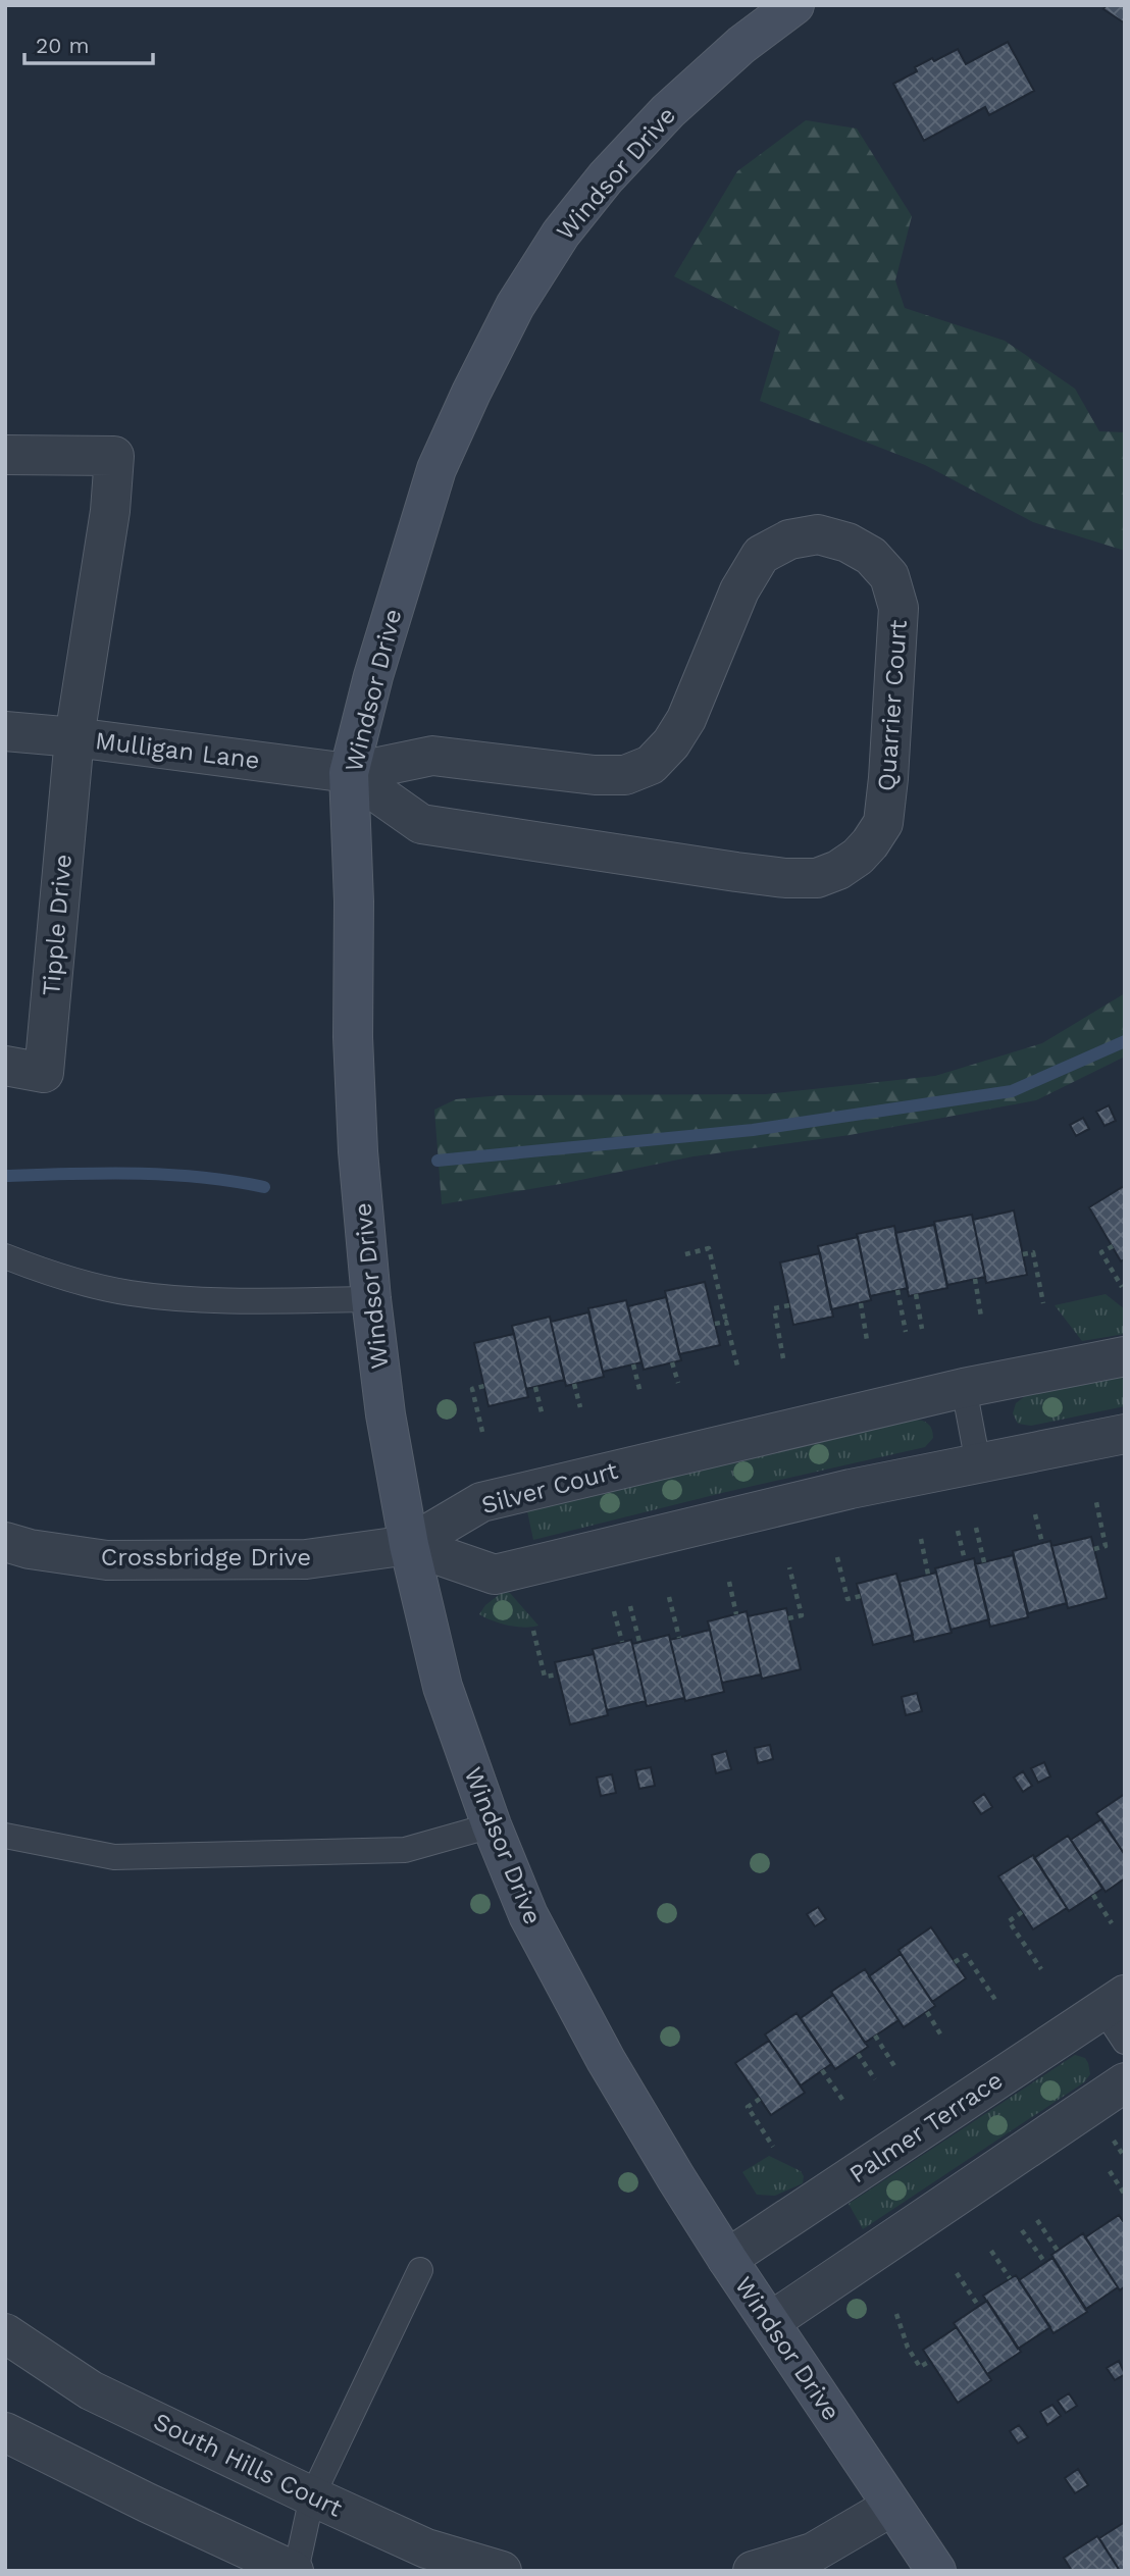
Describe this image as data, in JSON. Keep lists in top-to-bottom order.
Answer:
{
  "streets": {
    "street": [
      "Windsor Drive",
      "Quarrier Court",
      "Mulligan Lane",
      "Tipple Drive",
      "Silver Court",
      "Crossbridge Drive",
      "Palmer Terrace",
      "South Hills Court"
    ]
  },
  "crossings": [
    ["Windsor Drive", "Quarrier Court"],
    ["Windsor Drive", "Mulligan Lane"],
    ["Windsor Drive", "Silver Court"],
    ["Windsor Drive", "Crossbridge Drive"],
    ["Windsor Drive", "Palmer Terrace"],
    ["Quarrier Court", "Mulligan Lane"],
    ["Mulligan Lane", "Tipple Drive"],
    ["Silver Court", "Crossbridge Drive"]
  ],
  "scale_bar": "20 m"
}
